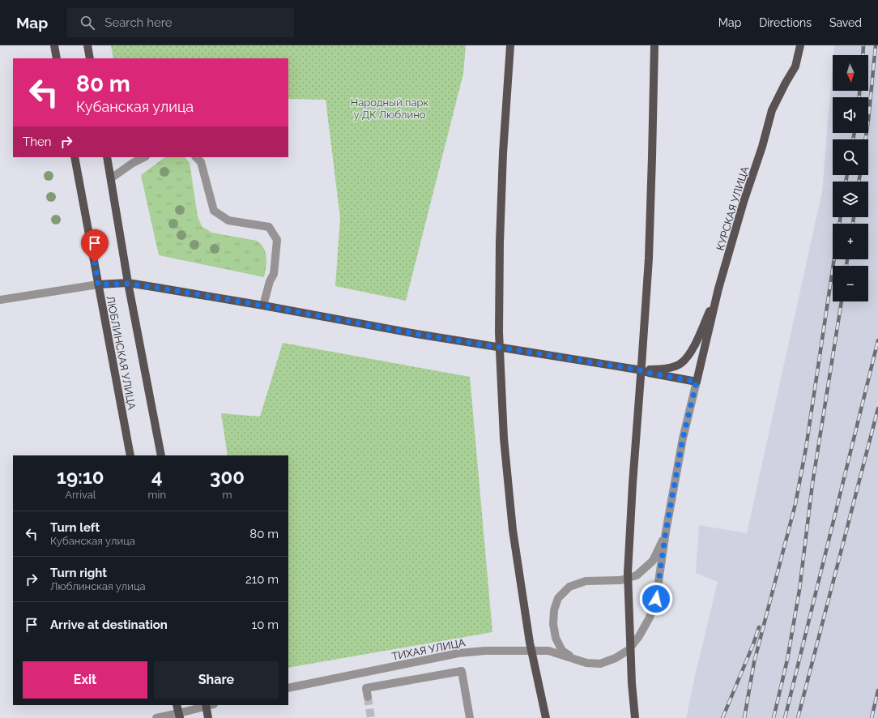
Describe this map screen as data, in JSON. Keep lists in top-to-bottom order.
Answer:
{
  "streets": {
    "main road": ["КУРСКАЯ УЛИЦА", "ЛЮБЛИНСКАЯ УЛИЦА"],
    "street": ["ТИХАЯ УЛИЦА"]
  },
  "crossings": [
    ["КУРСКАЯ УЛИЦА", "ТИХАЯ УЛИЦА"]
  ],
  "parks": ["Народный парк у ДК Люблино"],
  "north": "bottom",
  "page": {
    "header": "Map",
    "search": "Search here",
    "nav": ["Map", "Directions", "Saved"],
    "map_buttons": ["+", "−"],
    "turn": ["80 m", "Кубанская улица"],
    "then": "Then",
    "eta": [
      "19:10",
      "Arrival",
      "4",
      "min",
      "300",
      "m"
    ],
    "list": [
      {
        "name": "Turn left",
        "note": "Кубанская улица",
        "value": "80 m"
      },
      {
        "name": "Turn right",
        "note": "Люблинская улица",
        "value": "210 m"
      },
      {
        "name": "Arrive at destination",
        "value": "10 m"
      }
    ],
    "buttons": ["Exit", "Share"]
  }
}
